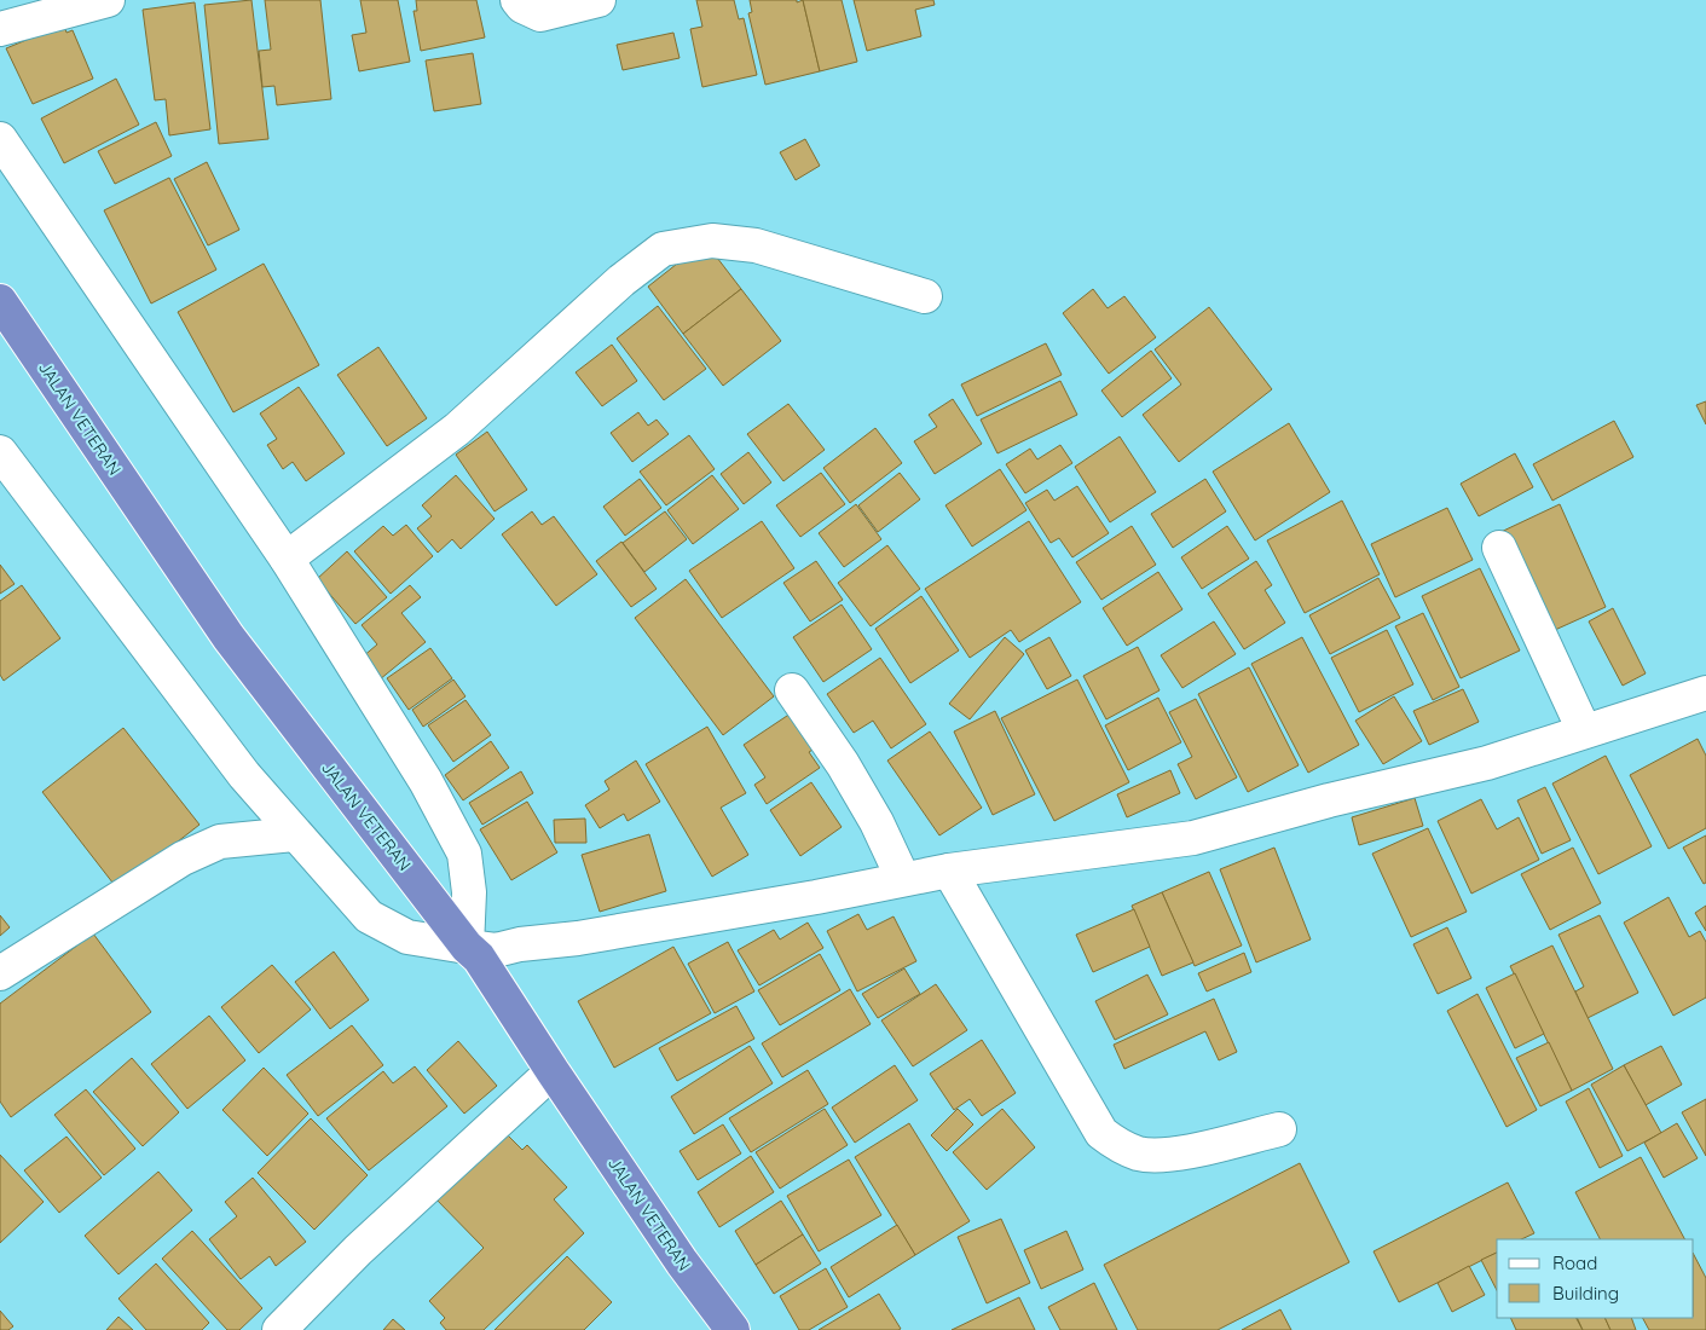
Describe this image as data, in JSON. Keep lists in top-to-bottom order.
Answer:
{
  "streets": {
    "highway": ["JALAN VETERAN"]
  },
  "legend": ["Road", "Building"]
}
